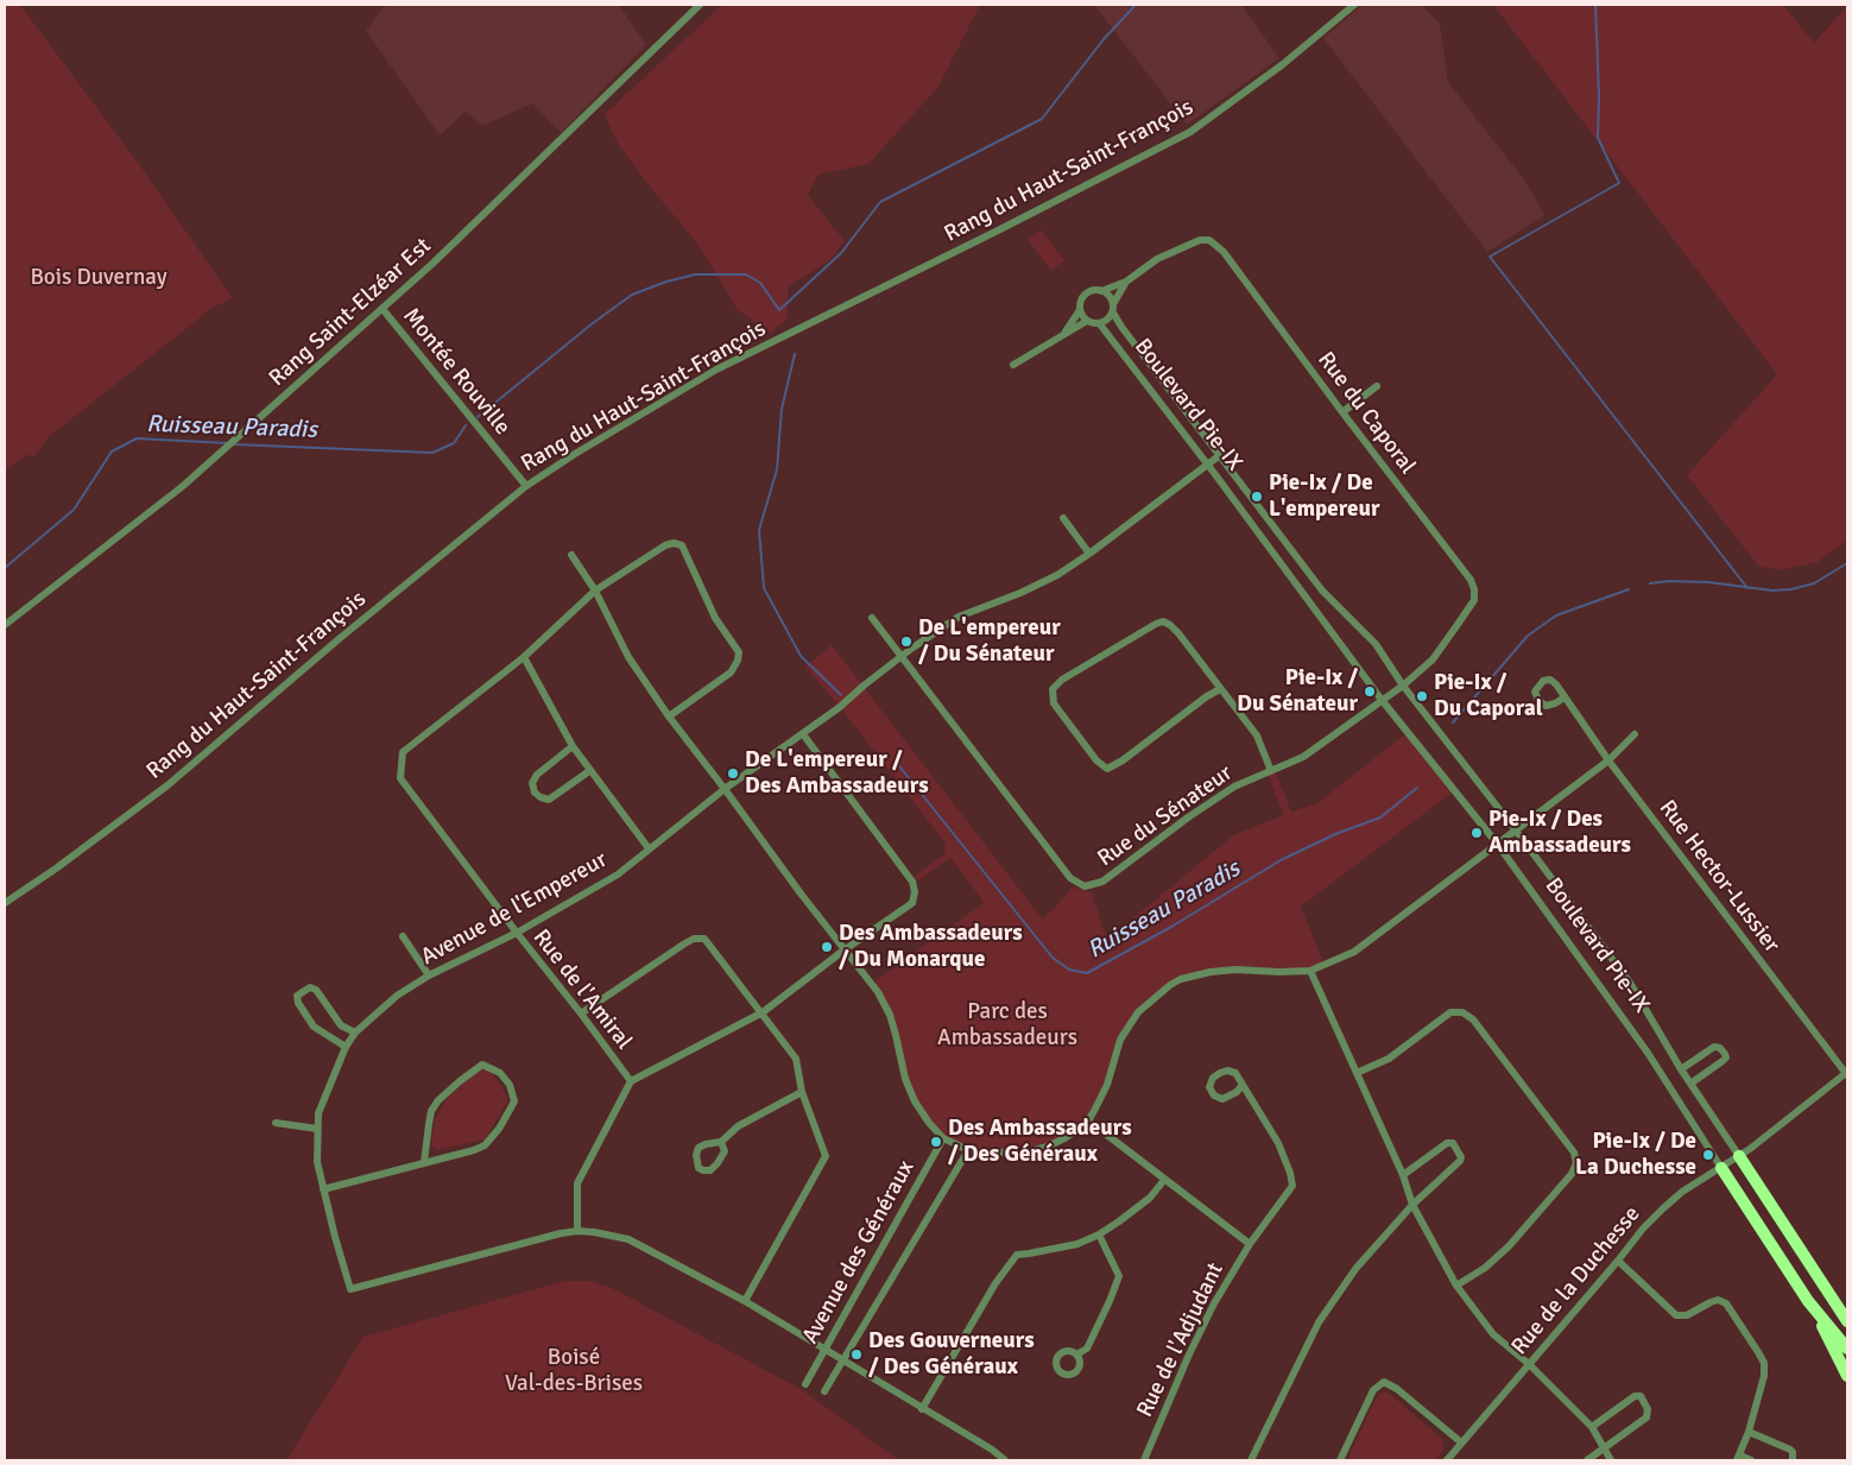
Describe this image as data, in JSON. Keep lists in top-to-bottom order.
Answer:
{
  "streets": {
    "highway": ["Boulevard Pie-IX"],
    "street": [
      "Rang du Haut-Saint-François",
      "Rang Saint-Elzéar Est",
      "Montée Rouville",
      "Rue du Caporal",
      "Rue du Sénateur",
      "Rue Hector-Lussier",
      "Avenue de l'Empereur",
      "Rue de l'Amiral",
      "Avenue des Généraux",
      "Rue de la Duchesse",
      "Rue de l'Adjudant"
    ]
  },
  "crossings": [
    ["Rang du Haut-Saint-François", "Montée Rouville"],
    ["Rang Saint-Elzéar Est", "Montée Rouville"],
    ["Boulevard Pie-IX", "Rue du Caporal"],
    ["Boulevard Pie-IX", "Rue du Sénateur"],
    ["Boulevard Pie-IX", "Avenue de l'Empereur"],
    ["Boulevard Pie-IX", "Rue de la Duchesse"],
    ["Rue du Caporal", "Rue du Sénateur"],
    ["Rue du Sénateur", "Avenue de l'Empereur"],
    ["Rue Hector-Lussier", "Rue de la Duchesse"],
    ["Avenue de l'Empereur", "Rue de l'Amiral"]
  ],
  "water": ["Ruisseau Paradis"],
  "parks": ["Bois Duvernay", "Parc des Ambassadeurs", "Boisé Val-des-Brises"],
  "places": [
    "Pie-Ix / De L'empereur",
    "De L'empereur / Du Sénateur",
    "Pie-Ix / Du Sénateur",
    "Pie-Ix / Du Caporal",
    "De L'empereur / Des Ambassadeurs",
    "Pie-Ix / Des Ambassadeurs",
    "Des Ambassadeurs / Du Monarque",
    "Des Ambassadeurs / Des Généraux",
    "Pie-Ix / De La Duchesse",
    "Des Gouverneurs / Des Généraux"
  ]
}
